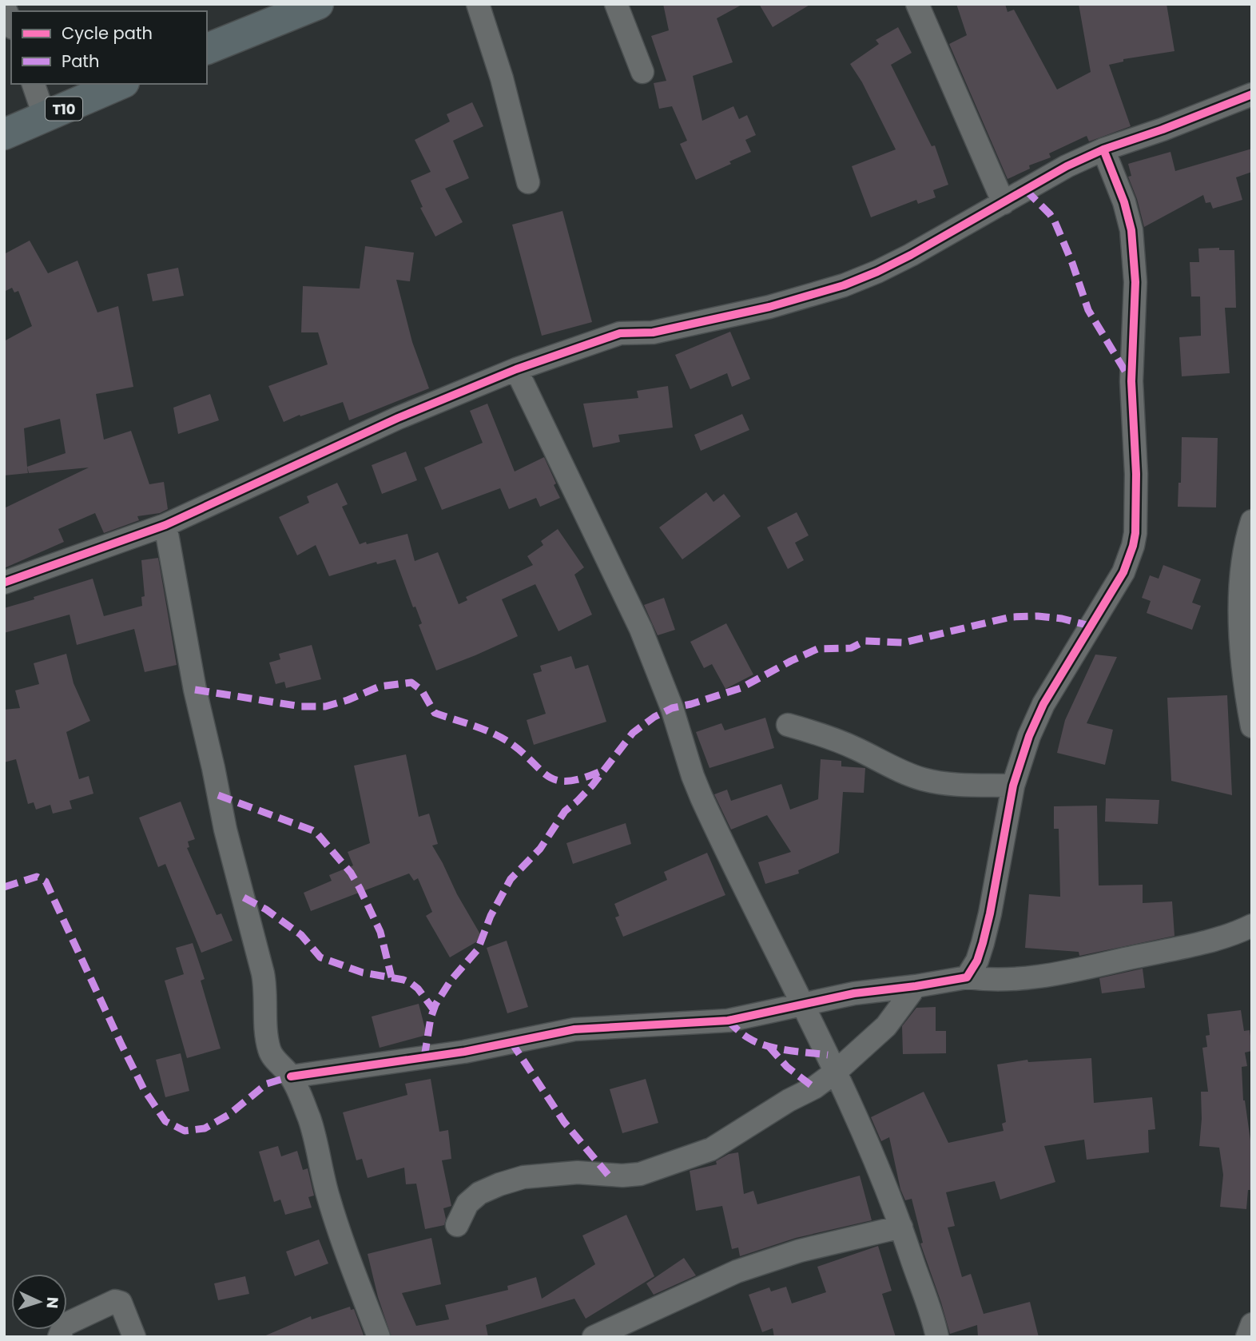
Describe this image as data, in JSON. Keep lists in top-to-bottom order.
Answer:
{
  "streets": {
    "highway": ["T10"]
  },
  "legend": ["Cycle path", "Path"],
  "north": "right"
}
